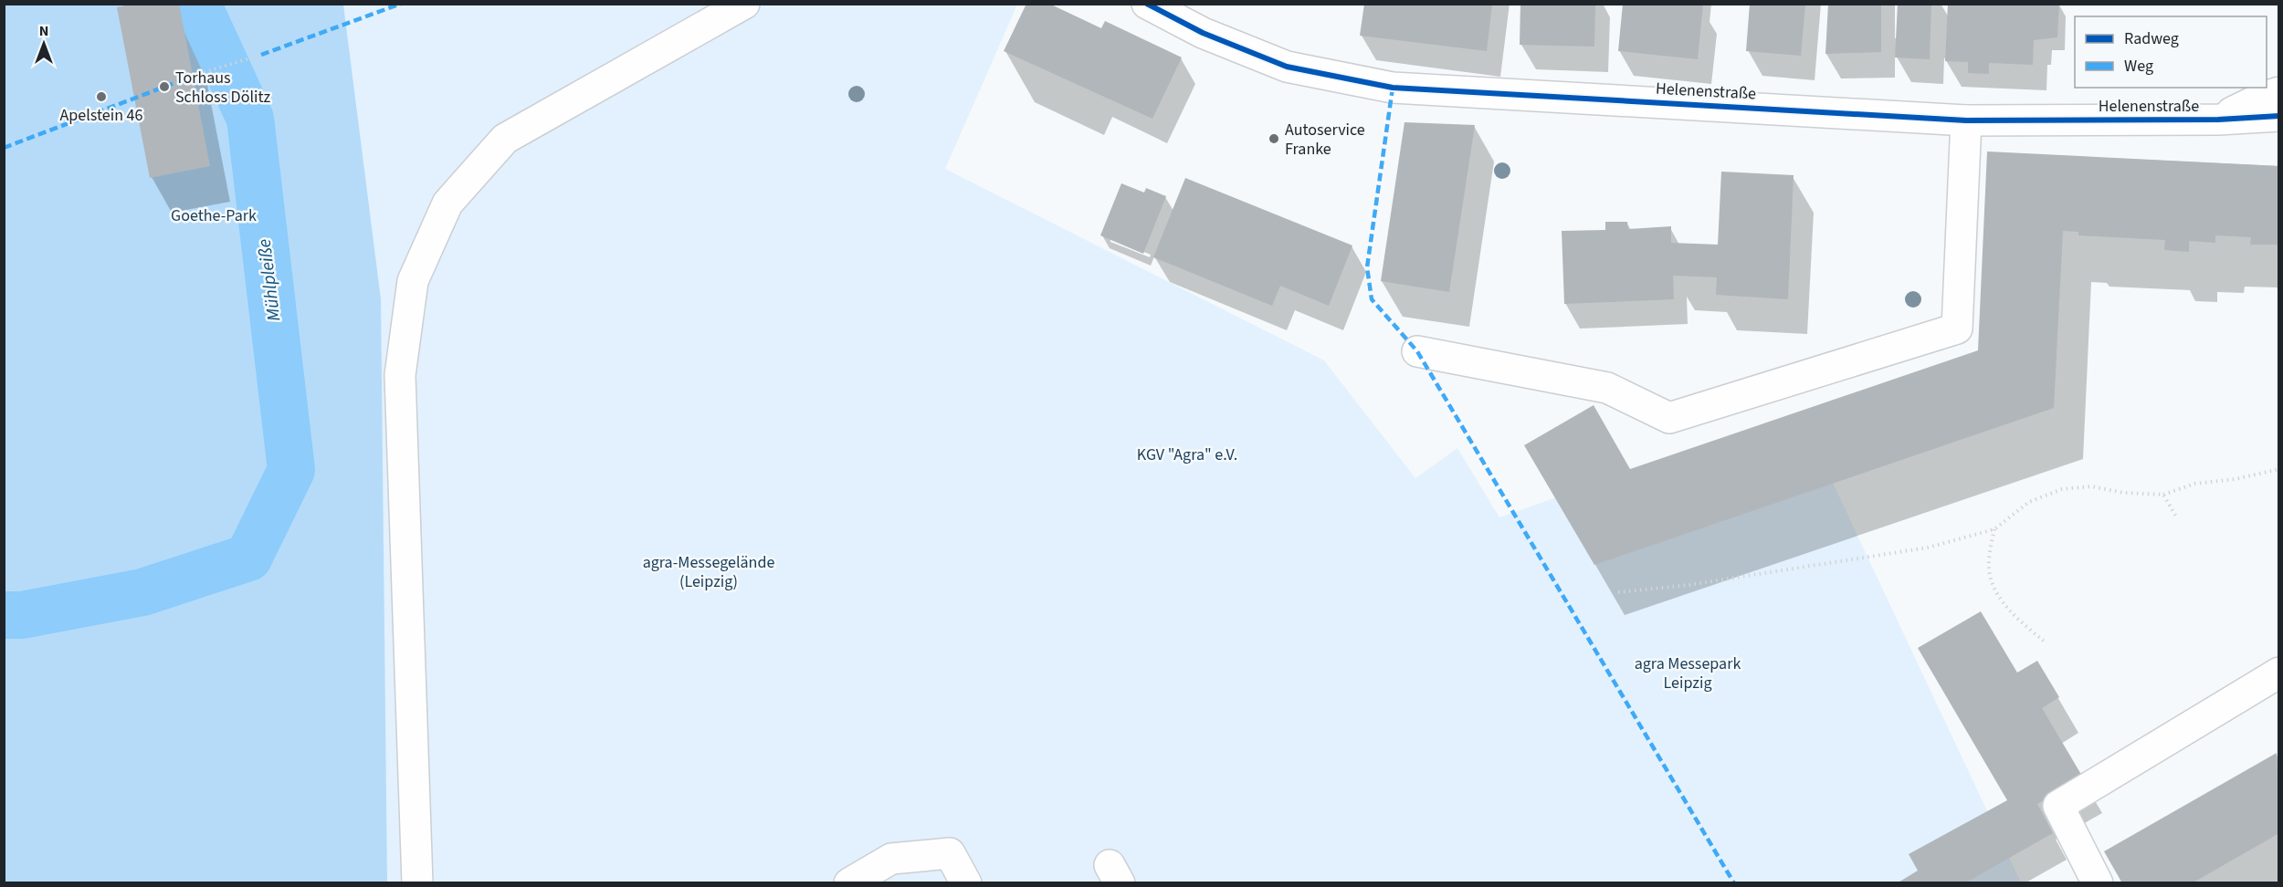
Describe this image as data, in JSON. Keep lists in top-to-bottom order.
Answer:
{
  "streets": {
    "street": ["Helenenstraße"]
  },
  "water": ["Mühlpleiße"],
  "parks": [
    "Goethe-Park",
    "KGV \"Agra\" e.V.",
    "agra-Messegelände (Leipzig)",
    "agra Messepark Leipzig"
  ],
  "places": ["Torhaus Schloss Dölitz", "Apelstein 46", "Autoservice Franke"],
  "legend": ["Radweg", "Weg"],
  "north": "top"
}
